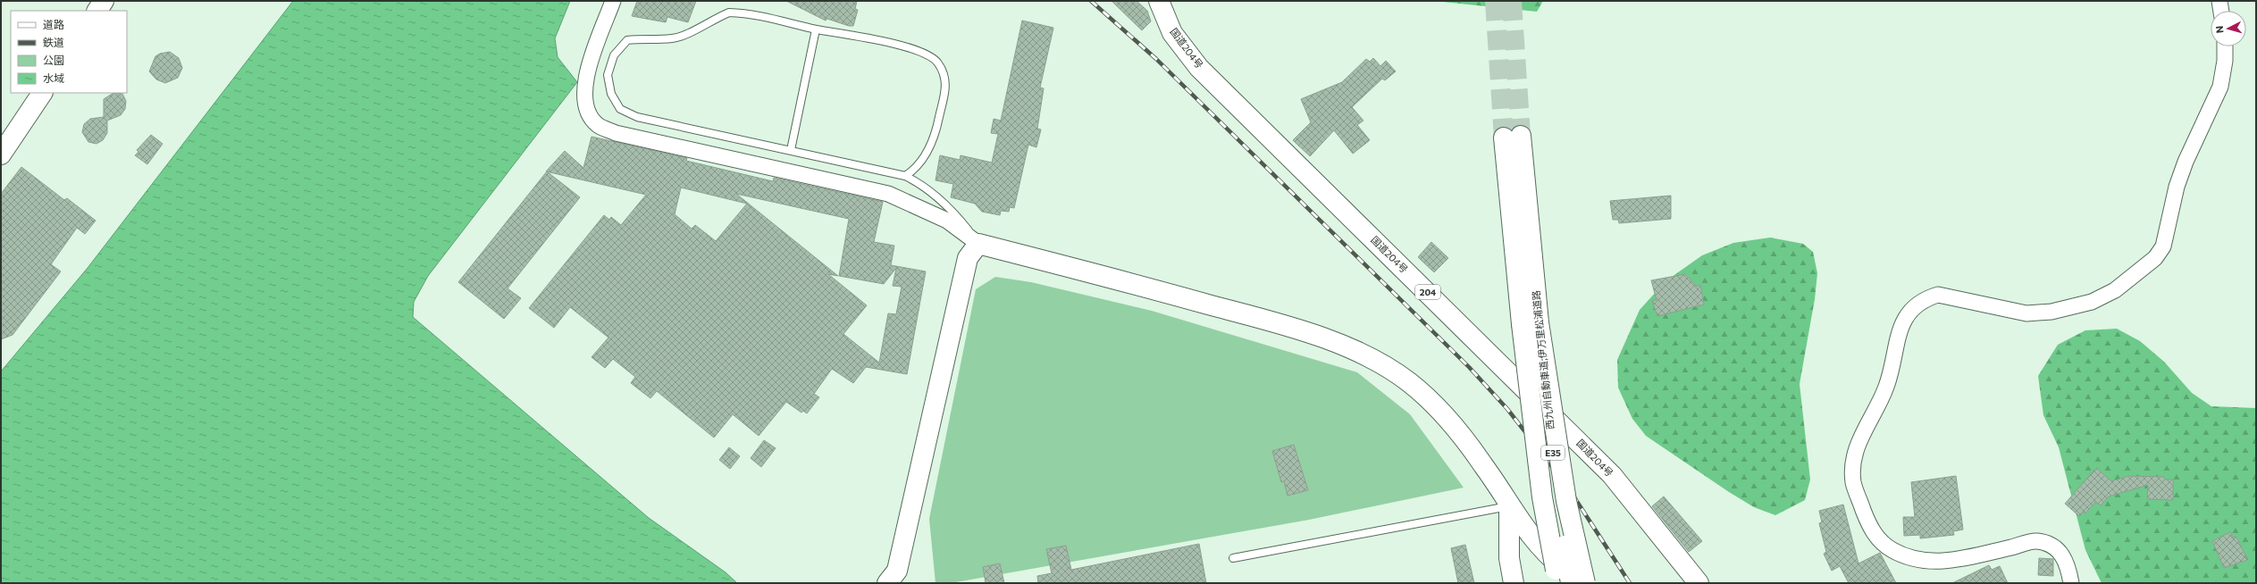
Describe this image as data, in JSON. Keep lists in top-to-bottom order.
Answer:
{
  "streets": {
    "main road": [
      "国道204号",
      "204",
      "西九州自動車道;伊万里松浦道路",
      "E35"
    ]
  },
  "legend": [
    "道路",
    "鉄道",
    "公園",
    "水域"
  ],
  "north": "left"
}
